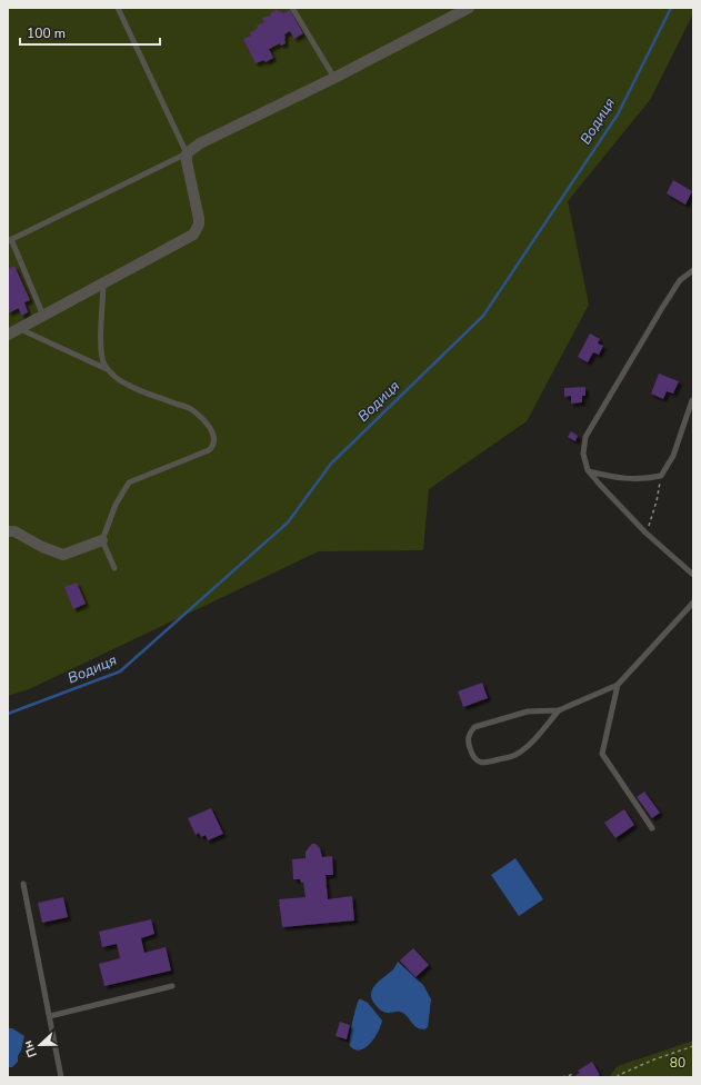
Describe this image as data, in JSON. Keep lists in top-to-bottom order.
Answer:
{
  "water": ["Водиця"],
  "parks": ["80"],
  "scale_bar": "100 m",
  "north": "left"
}
